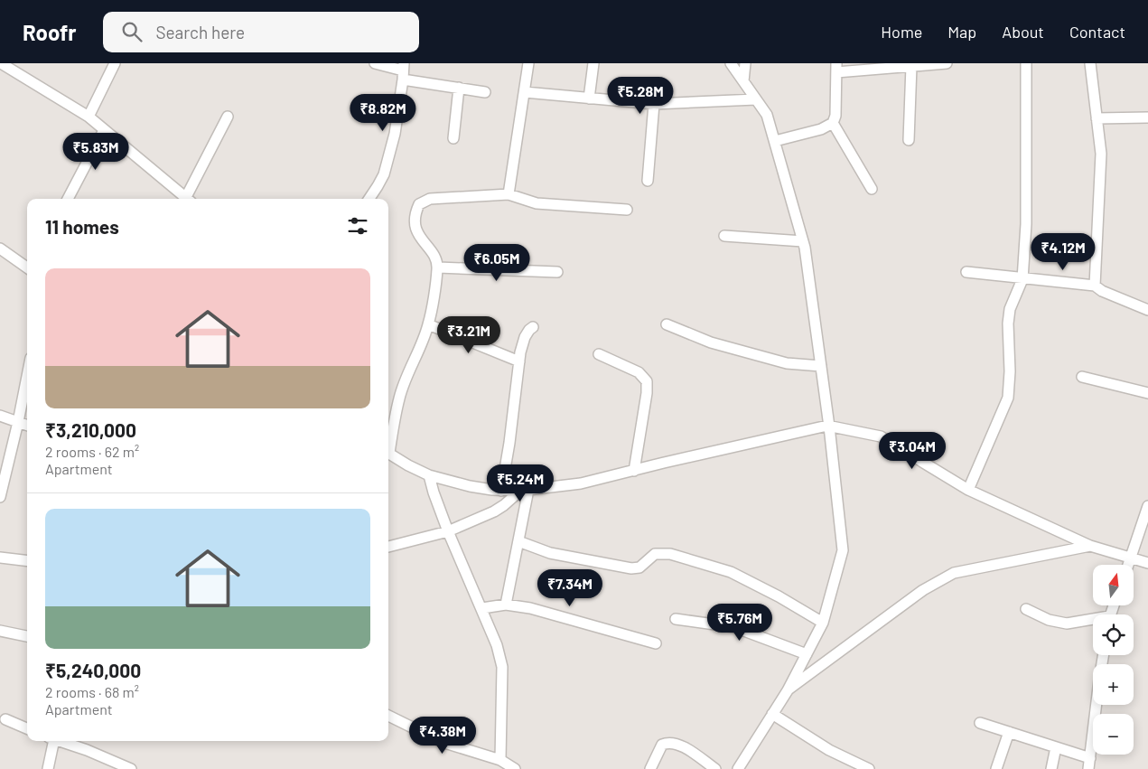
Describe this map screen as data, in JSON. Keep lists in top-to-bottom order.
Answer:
{
  "north": "top",
  "page": {
    "header": "Roofr",
    "search": "Search here",
    "nav": [
      "Home",
      "Map",
      "About",
      "Contact"
    ],
    "price": [
      "₹5.28M",
      "₹8.82M",
      "₹5.83M",
      "₹4.12M",
      "₹6.05M",
      "₹3.21M",
      "₹3.04M",
      "₹5.24M",
      "₹7.34M",
      "₹5.76M",
      "₹4.38M"
    ],
    "heading": "11 homes",
    "list": [
      {
        "name": "₹3,210,000",
        "note": "2 rooms · 62 m² · Apartment"
      },
      {
        "name": "₹5,240,000",
        "note": "2 rooms · 68 m² · Apartment"
      }
    ],
    "map_buttons": ["+", "−"]
  }
}
